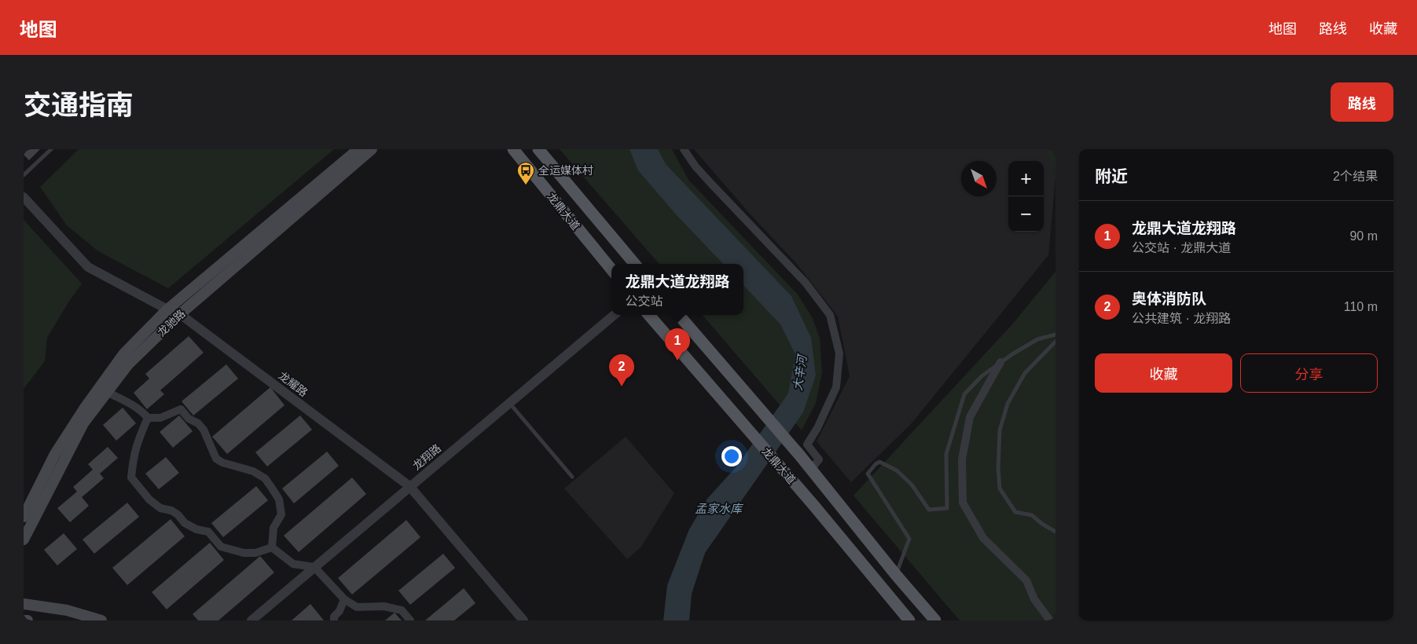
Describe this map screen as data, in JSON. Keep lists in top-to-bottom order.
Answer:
{
  "streets": {
    "main road": ["龙鼎大道", "龙驰路"],
    "street": ["龙耀路", "龙翔路"]
  },
  "crossings": [
    ["龙驰路", "龙耀路"],
    ["龙耀路", "龙翔路"]
  ],
  "water": ["大辛河", "孟家水库"],
  "places": {
    "bus stop": ["全运媒体村"]
  },
  "north": "bottom right",
  "page": {
    "header": "地图",
    "nav": ["地图", "路线", "收藏"],
    "title": "交通指南",
    "buttons": [
      "路线",
      ["收藏", "分享"]
    ],
    "heading": ["附近", "2个结果"],
    "map_buttons": ["+", "−"],
    "list": [
      {
        "mark": "1",
        "name": "龙鼎大道龙翔路",
        "note": "公交站 · 龙鼎大道",
        "value": "90 m"
      },
      {
        "mark": "2",
        "name": "奥体消防队",
        "note": "公共建筑 · 龙翔路",
        "value": "110 m"
      }
    ],
    "popup": ["龙鼎大道龙翔路", "公交站"],
    "pins": ["1", "2"]
  }
}
